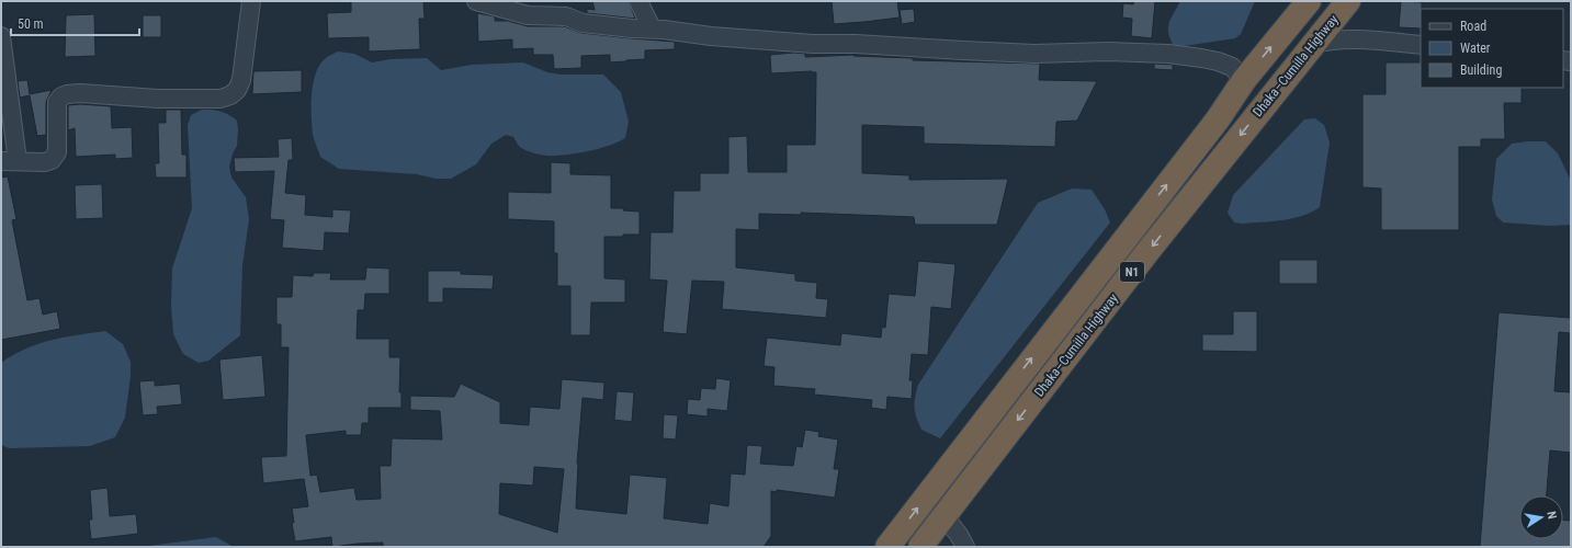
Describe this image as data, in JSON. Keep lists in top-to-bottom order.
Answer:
{
  "streets": {
    "highway": ["Dhaka–Cumilla Highway", "N1"]
  },
  "legend": ["Road", "Water", "Building"],
  "scale_bar": "50 m",
  "north": "right"
}
